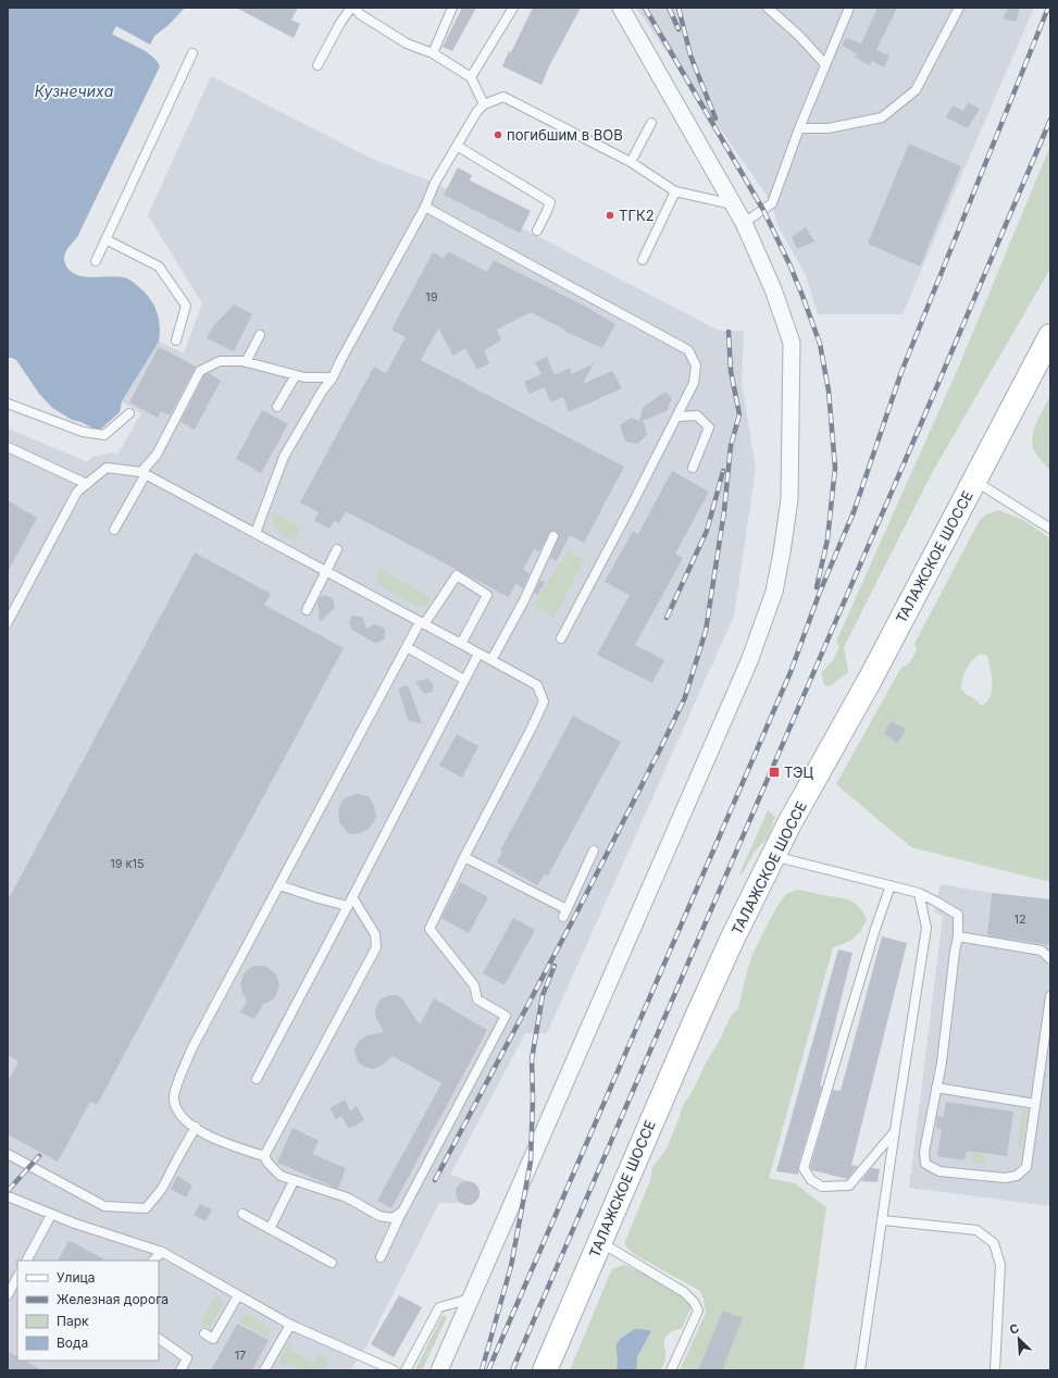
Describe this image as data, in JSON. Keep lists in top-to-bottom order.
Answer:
{
  "streets": {
    "main road": ["ТАЛАЖСКОЕ ШОССЕ"]
  },
  "water": ["Кузнечиха"],
  "places": {
    "other": ["погибшим в ВОВ", "ТГК2"],
    "transit": ["ТЭЦ"]
  },
  "house_numbers": [
    "19",
    "19 к15",
    "12",
    "17"
  ],
  "legend": [
    "Улица",
    "Железная дорога",
    "Парк",
    "Вода"
  ],
  "north": "top left"
}
